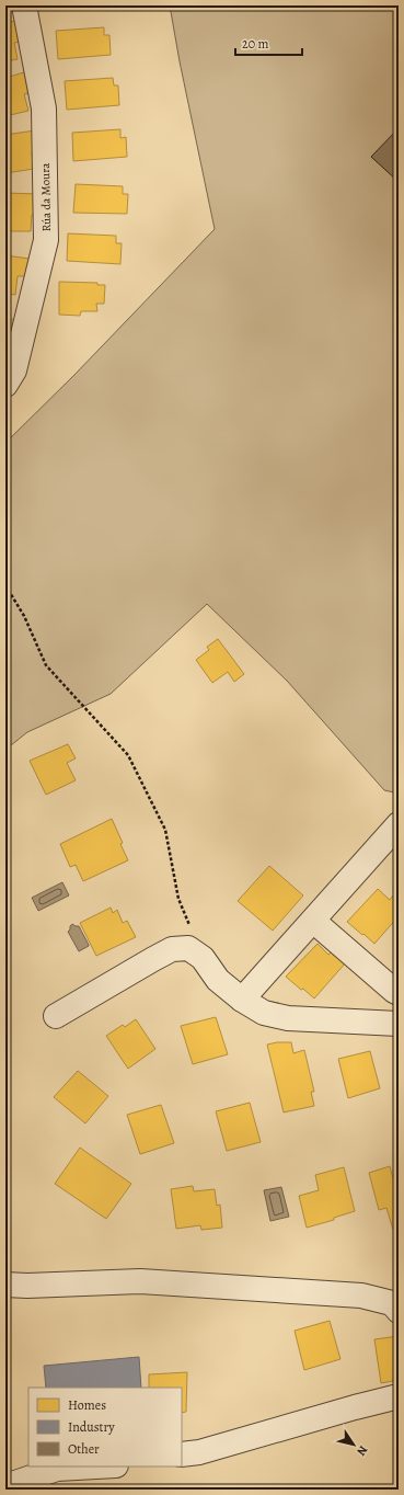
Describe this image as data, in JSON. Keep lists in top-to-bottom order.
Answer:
{
  "streets": {
    "street": ["Rúa da Moura"]
  },
  "legend": ["Homes", "Industry", "Other"],
  "scale_bar": "20 m",
  "north": "bottom right"
}
